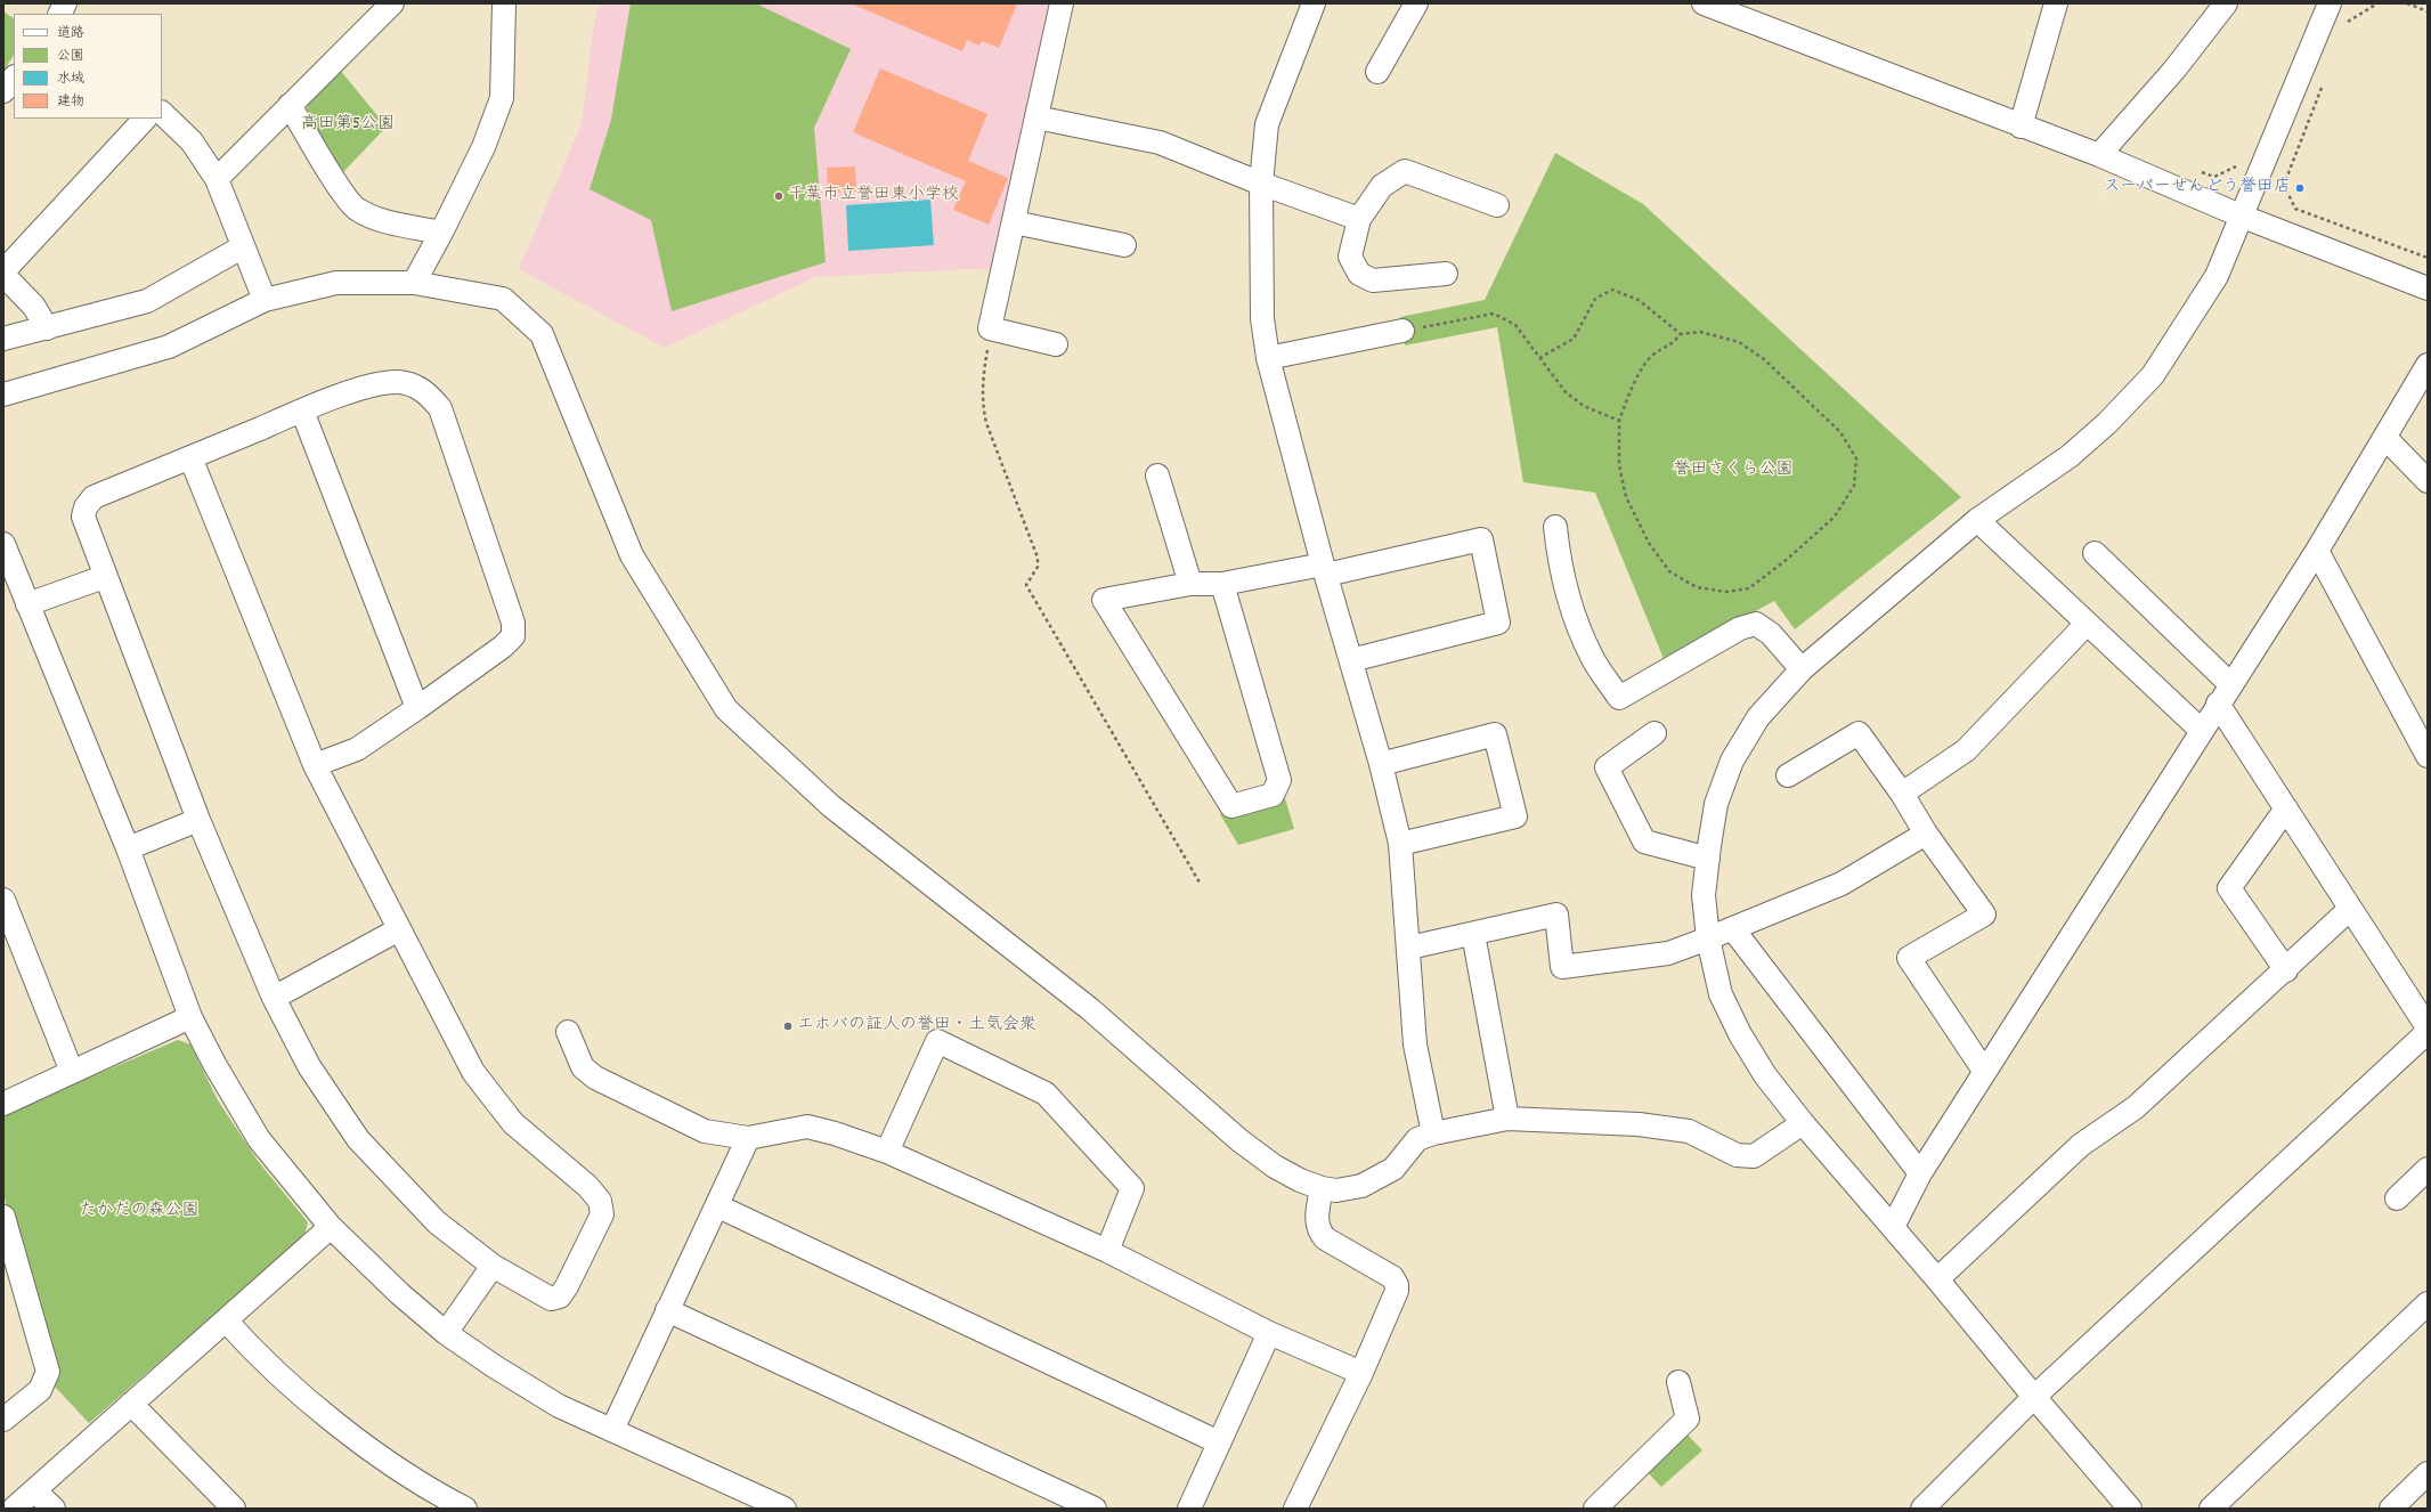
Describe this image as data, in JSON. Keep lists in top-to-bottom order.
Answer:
{
  "parks": ["高田第5公園", "誉田さくら公園", "たかだの森公園"],
  "places": ["スーパーせんどう誉田店", "千葉市立誉田東小学校", "エホバの証人の誉田・土気会衆"],
  "legend": [
    "道路",
    "公園",
    "水域",
    "建物"
  ]
}
